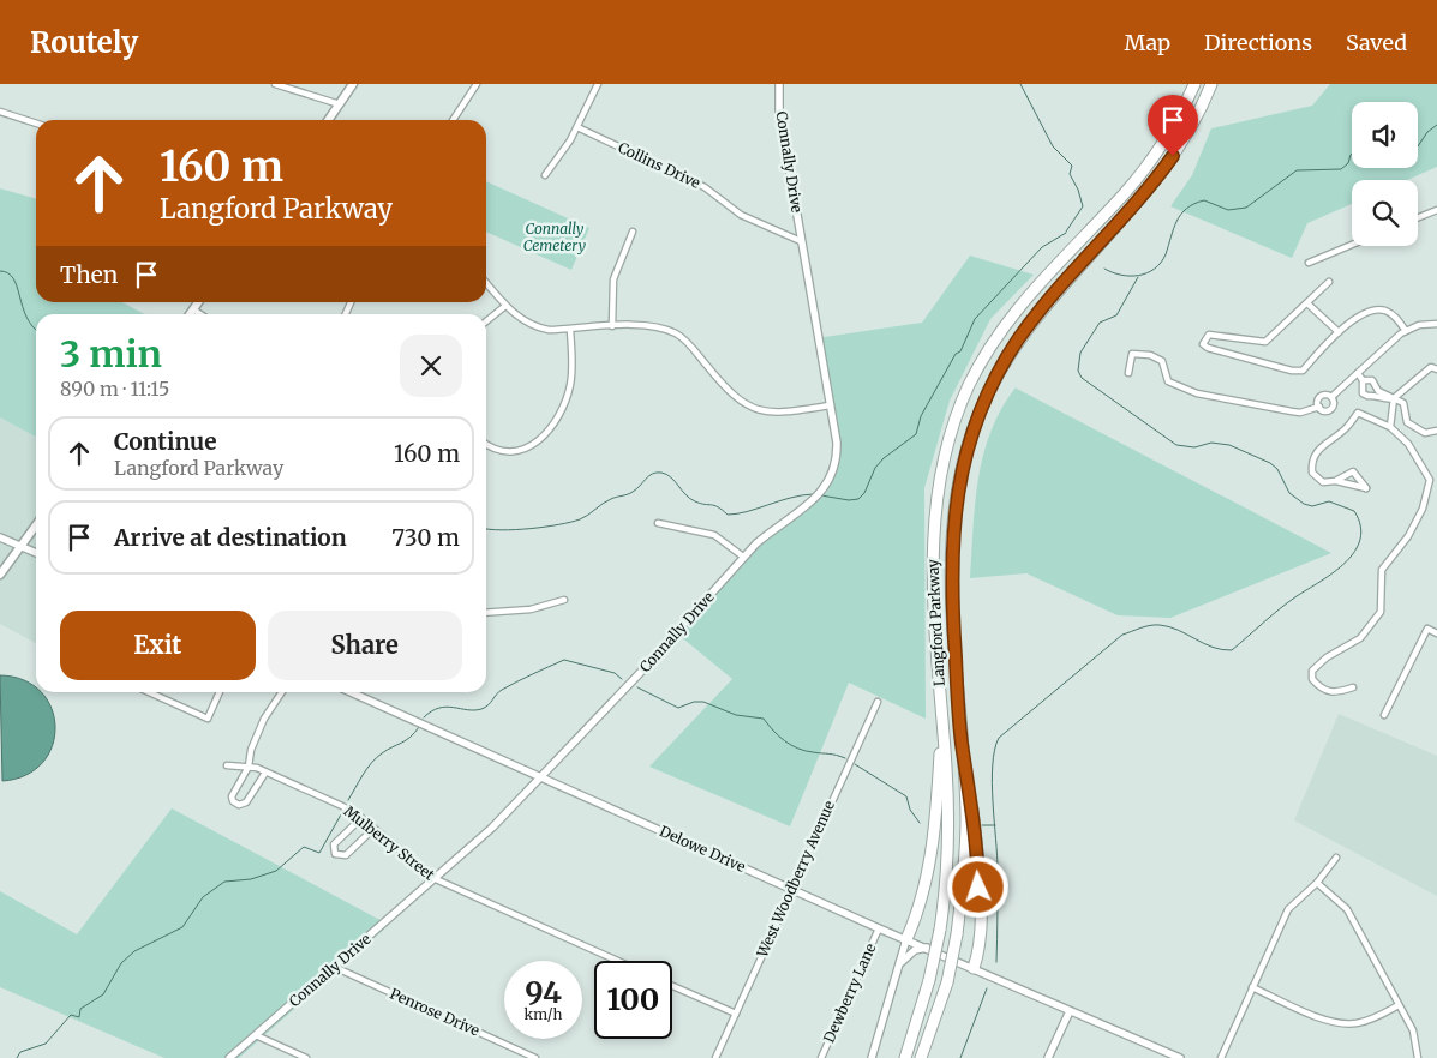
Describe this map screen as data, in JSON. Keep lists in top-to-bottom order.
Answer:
{
  "streets": {
    "highway": ["Langford Parkway"],
    "street": [
      "Connally Drive",
      "Collins Drive",
      "Mulberry Street",
      "Delowe Drive",
      "West Woodberry Avenue",
      "Dewberry Lane",
      "Penrose Drive"
    ]
  },
  "crossings": [
    ["Connally Drive", "Collins Drive"],
    ["Connally Drive", "Mulberry Street"],
    ["Connally Drive", "Delowe Drive"],
    ["Connally Drive", "Penrose Drive"],
    ["Delowe Drive", "West Woodberry Avenue"],
    ["Delowe Drive", "Dewberry Lane"]
  ],
  "parks": ["Connally Cemetery"],
  "page": {
    "header": "Routely",
    "nav": ["Map", "Directions", "Saved"],
    "turn": ["160 m", "Langford Parkway"],
    "then": "Then",
    "heading": ["3 min", "890 m · 11:15"],
    "list": [
      {
        "name": "Continue",
        "note": "Langford Parkway",
        "value": "160 m"
      },
      {
        "name": "Arrive at destination",
        "value": "730 m"
      }
    ],
    "buttons": ["Exit", "Share"],
    "speed": "94 km/h",
    "limit": "100"
  }
}
